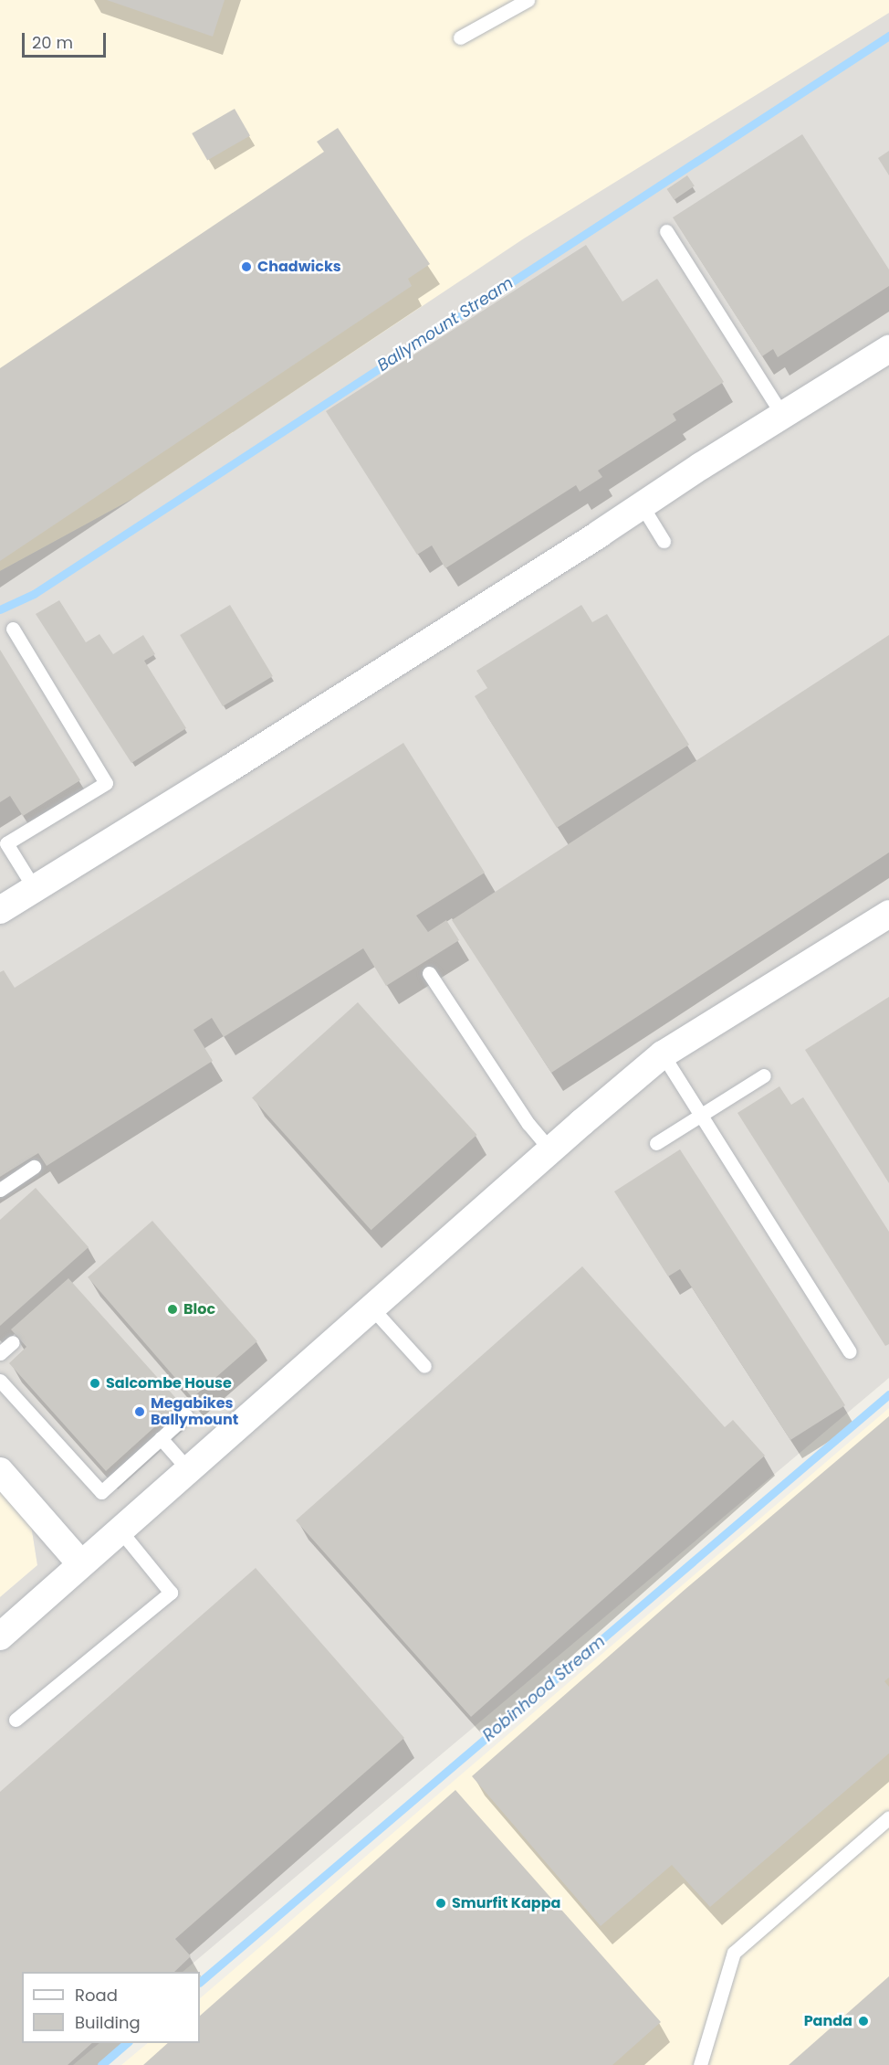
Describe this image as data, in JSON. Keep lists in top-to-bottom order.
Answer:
{
  "water": ["Ballymount Stream", "Robinhood Stream"],
  "places": [
    "Chadwicks",
    "Bloc",
    "Salcombe House",
    "Megabikes Ballymount",
    "Smurfit Kappa",
    "Panda"
  ],
  "legend": ["Road", "Building"],
  "scale_bar": "20 m"
}
